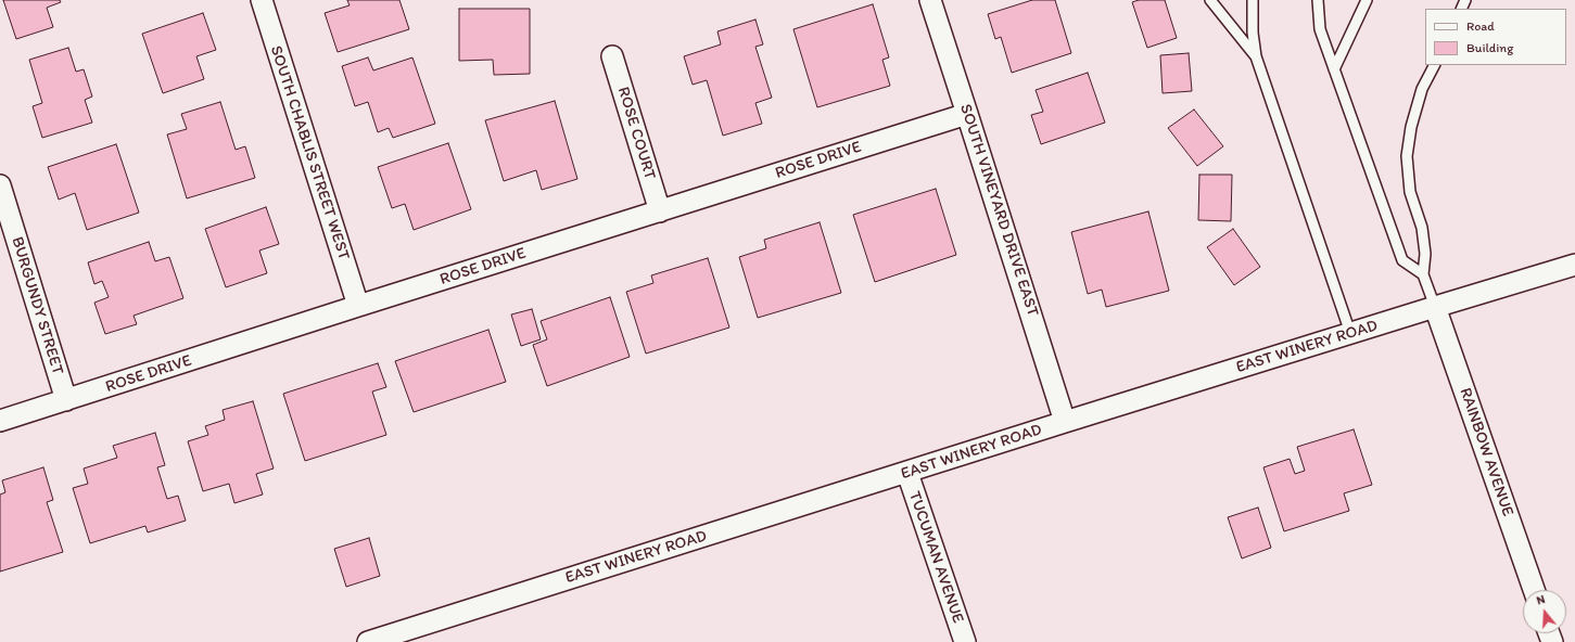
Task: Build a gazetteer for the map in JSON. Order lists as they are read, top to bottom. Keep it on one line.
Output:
{"streets":{"street":["ROSE COURT","SOUTH CHABLIS STREET WEST","ROSE DRIVE","SOUTH VINEYARD DRIVE EAST","BURGUNDY STREET","EAST WINERY ROAD","RAINBOW AVENUE","TUCUMAN AVENUE"]},"crossings":[["ROSE COURT","ROSE DRIVE"],["SOUTH CHABLIS STREET WEST","ROSE DRIVE"],["ROSE DRIVE","SOUTH VINEYARD DRIVE EAST"],["ROSE DRIVE","BURGUNDY STREET"],["SOUTH VINEYARD DRIVE EAST","EAST WINERY ROAD"],["EAST WINERY ROAD","RAINBOW AVENUE"],["EAST WINERY ROAD","TUCUMAN AVENUE"]],"legend":["Road","Building"],"north":"top"}
